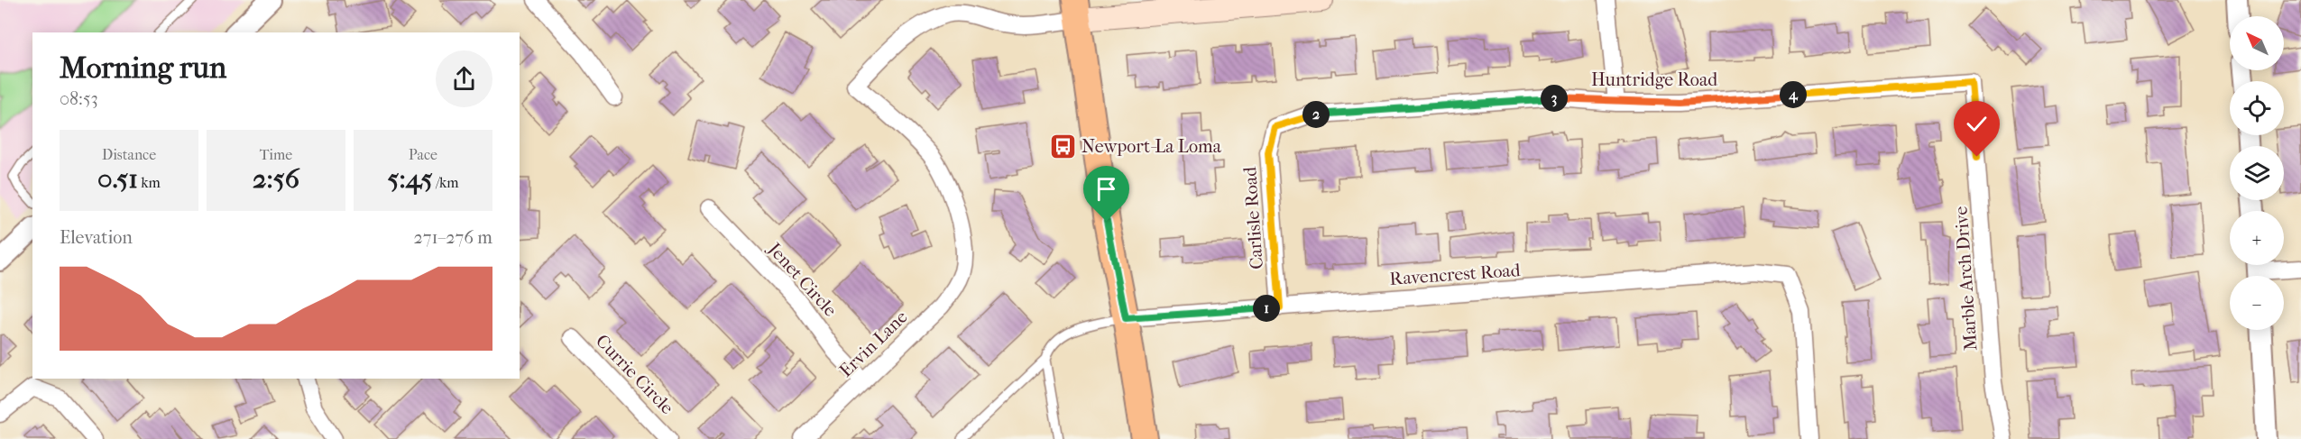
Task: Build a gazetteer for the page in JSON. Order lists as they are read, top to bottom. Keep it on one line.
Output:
{"streets":{"street":["Huntridge Road","Carlisle Road","Ravencrest Road","Marble Arch Drive","Jenet Circle","Ervin Lane","Currie Circle"]},"crossings":[["Huntridge Road","Carlisle Road"],["Huntridge Road","Marble Arch Drive"],["Carlisle Road","Ravencrest Road"],["Jenet Circle","Ervin Lane"]],"places":{"bus stop":["Newport-La Loma"]},"north":"top left","page":{"map_buttons":["+","−"],"heading":["Morning run","08:53"],"pins":["4","3","2","1"],"stats":[["Distance","0.51 km"],["Time","2:56"],["Pace","5:45 /km"]],"chart":["Elevation","271–276 m"]}}
